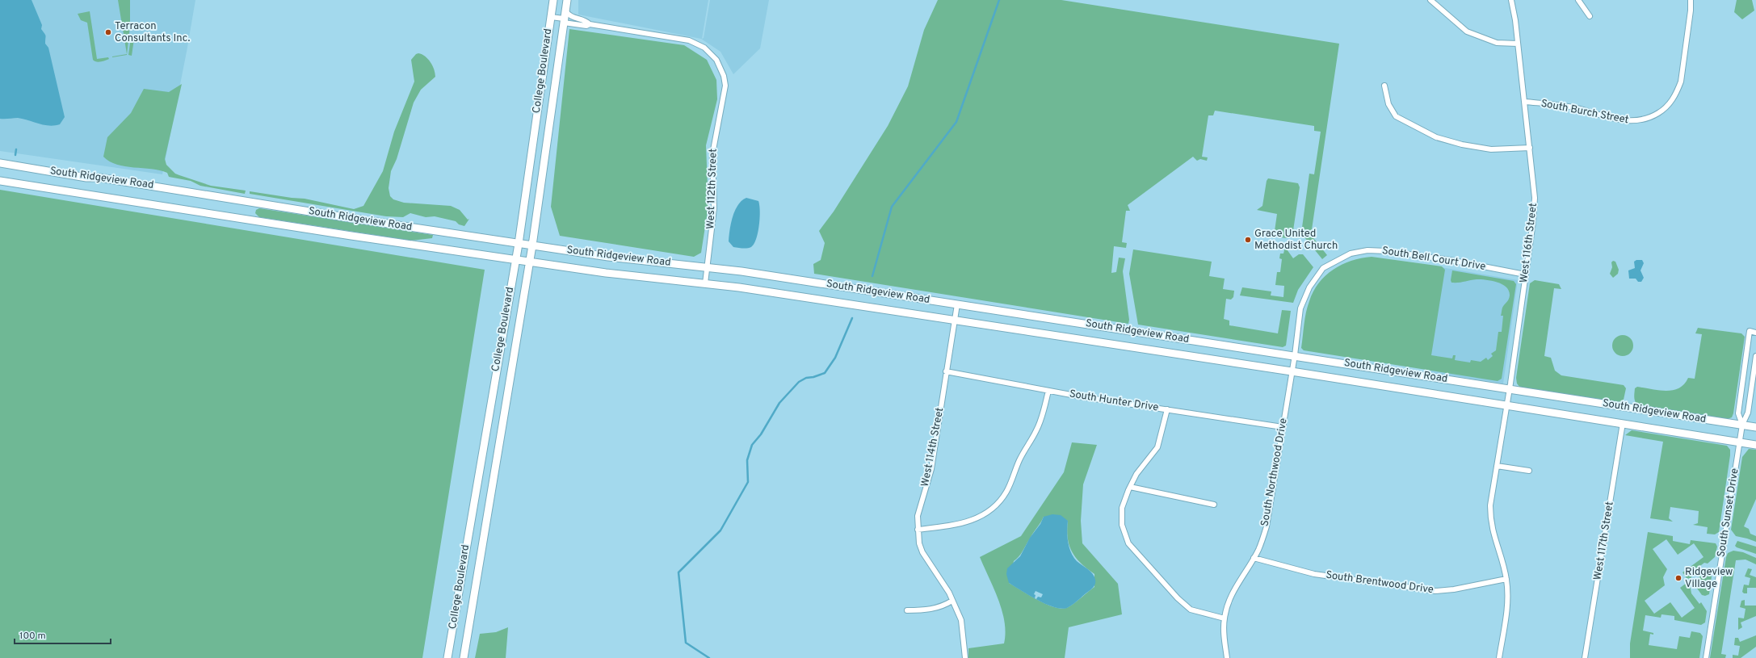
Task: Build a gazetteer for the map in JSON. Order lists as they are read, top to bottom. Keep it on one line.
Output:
{"streets":{"main road":["College Boulevard","South Ridgeview Road"],"street":["South Burch Street","West 112th Street","West 116th Street","South Bell Court Drive","South Hunter Drive","West 114th Street","South Northwood Drive","South Sunset Drive","West 117th Street","South Brentwood Drive"]},"crossings":[["College Boulevard","South Ridgeview Road"],["South Burch Street","West 116th Street"],["South Ridgeview Road","West 112th Street"],["South Ridgeview Road","West 116th Street"],["South Ridgeview Road","South Bell Court Drive"],["South Ridgeview Road","West 114th Street"],["South Ridgeview Road","South Northwood Drive"],["South Ridgeview Road","South Sunset Drive"],["South Ridgeview Road","West 117th Street"],["West 116th Street","South Bell Court Drive"],["West 116th Street","South Brentwood Drive"],["South Bell Court Drive","South Northwood Drive"],["South Hunter Drive","West 114th Street"],["South Hunter Drive","South Northwood Drive"],["South Northwood Drive","South Brentwood Drive"]],"places":["Terracon Consultants Inc.","Grace United Methodist Church","Ridgeview Village"],"scale_bar":"100 m"}
